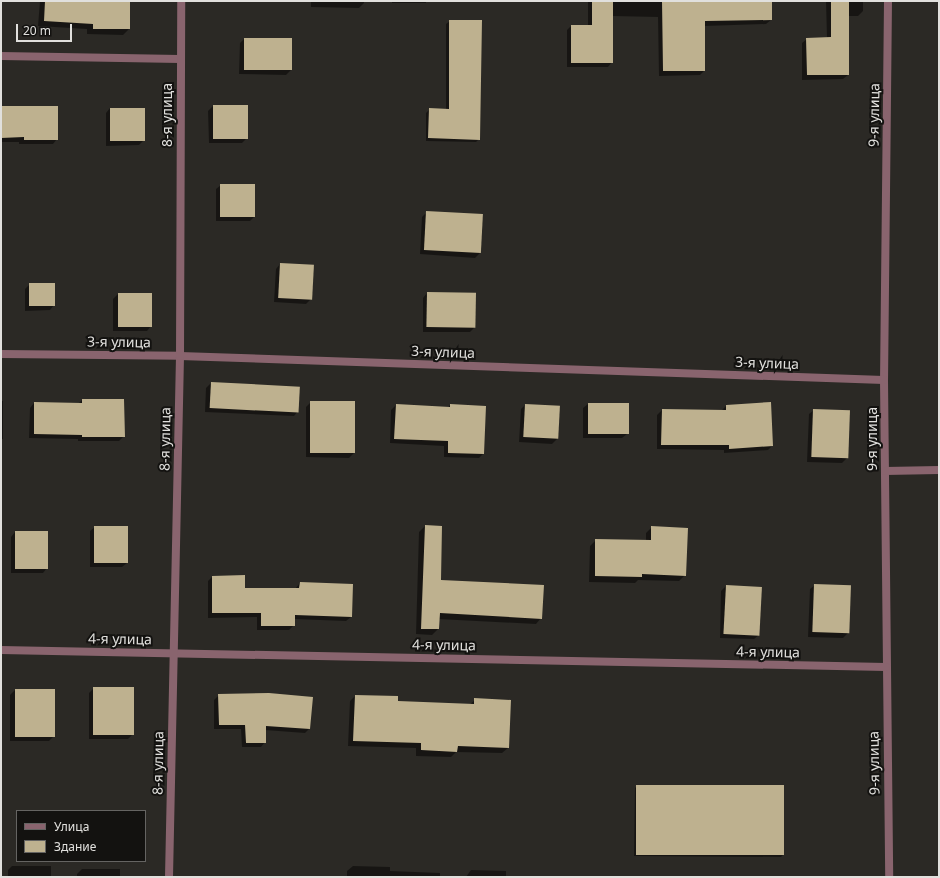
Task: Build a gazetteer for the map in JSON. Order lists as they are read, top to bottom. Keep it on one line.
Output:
{"streets":{"street":["8-я улица","9-я улица","3-я улица","4-я улица"]},"crossings":[["8-я улица","3-я улица"],["8-я улица","4-я улица"],["9-я улица","3-я улица"],["9-я улица","4-я улица"]],"legend":["Улица","Здание"],"scale_bar":"20 m"}
